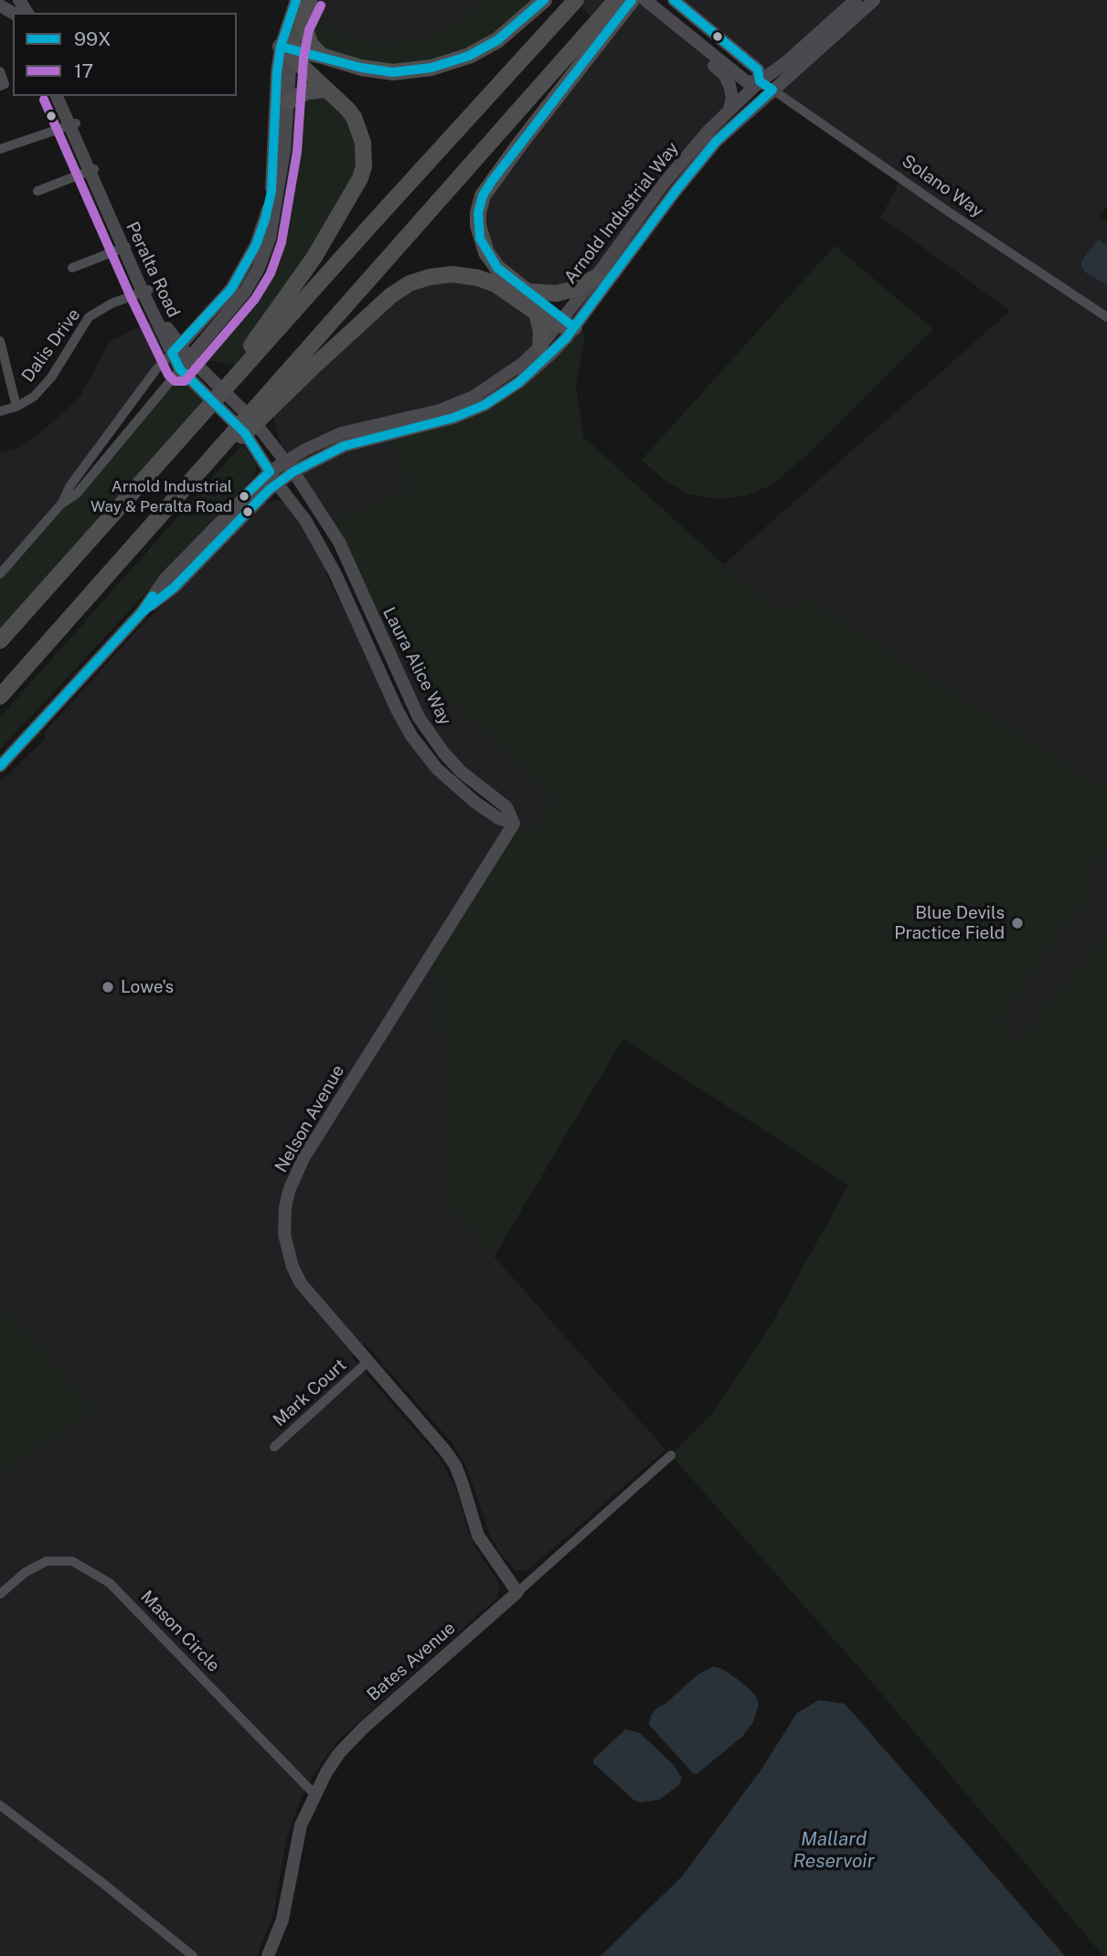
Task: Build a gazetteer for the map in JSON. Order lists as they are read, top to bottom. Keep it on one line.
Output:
{"streets":{"street":["Solano Way","Arnold Industrial Way","Peralta Road","Dalis Drive","Laura Alice Way","Nelson Avenue","Mark Court","Mason Circle","Bates Avenue"]},"crossings":[["Solano Way","Arnold Industrial Way"],["Arnold Industrial Way","Peralta Road"],["Arnold Industrial Way","Laura Alice Way"],["Peralta Road","Dalis Drive"],["Peralta Road","Laura Alice Way"],["Laura Alice Way","Nelson Avenue"],["Nelson Avenue","Mark Court"],["Nelson Avenue","Bates Avenue"],["Mason Circle","Bates Avenue"]],"water":["Mallard Reservoir"],"places":["Arnold Industrial Way & Peralta Road","Blue Devils Practice Field","Lowe's"],"lines":["transit line 99X","transit line 17"],"legend":["99X","17"]}
